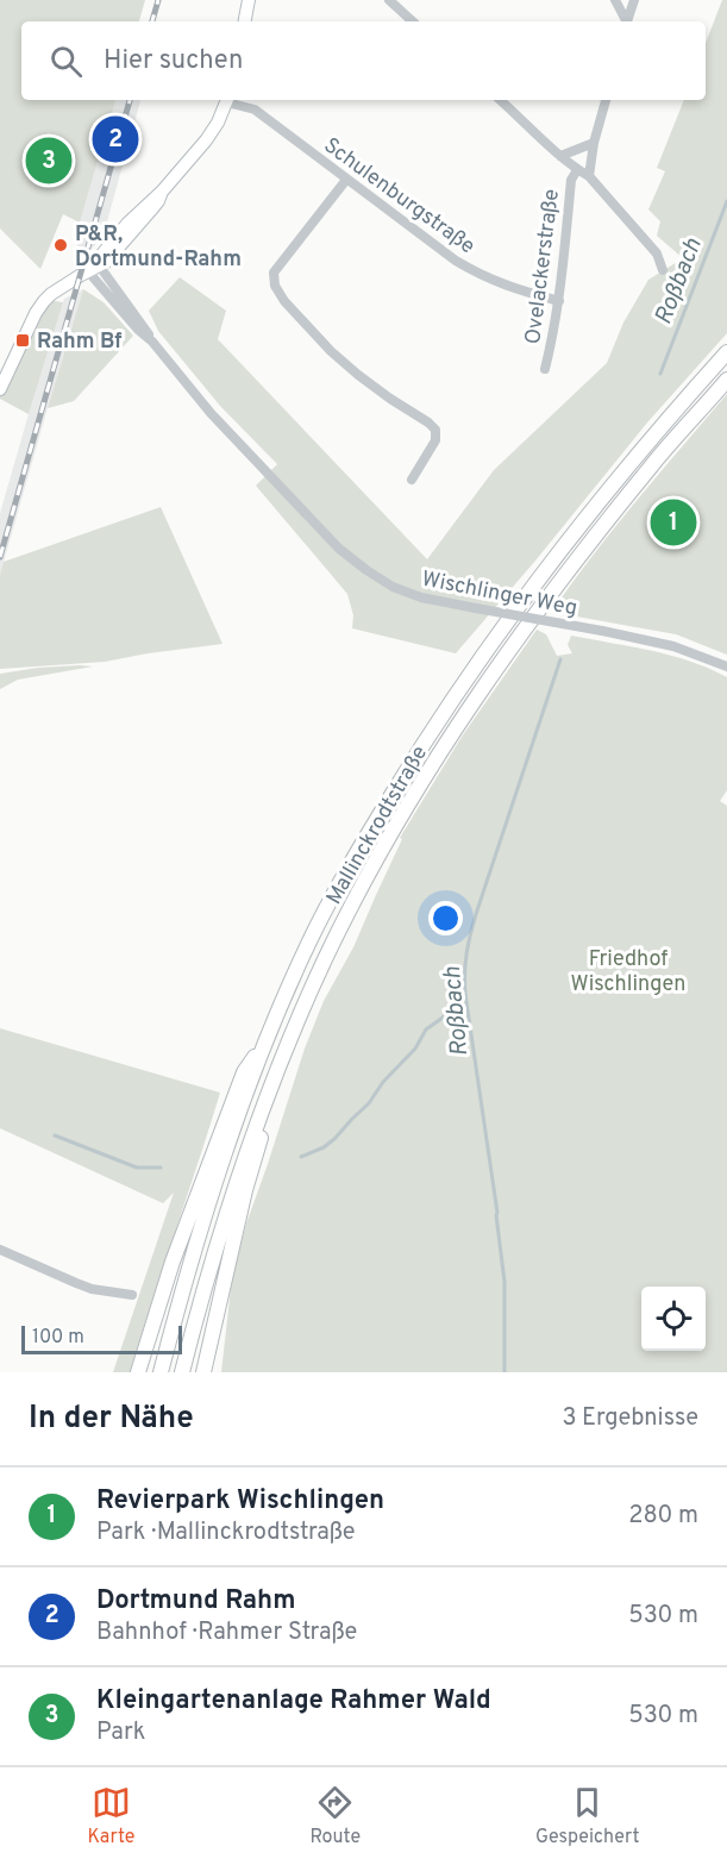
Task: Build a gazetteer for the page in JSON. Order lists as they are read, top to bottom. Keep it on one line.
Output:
{"streets":{"highway":["Mallinckrodtstraße"],"street":["Schulenburgstraße","Ovelackerstraße","Wischlinger Weg"]},"crossings":[["Schulenburgstraße","Ovelackerstraße"]],"water":["Roßbach"],"parks":["Friedhof Wischlingen"],"places":{"other":["P&R, Dortmund-Rahm"],"transit":["Rahm Bf"]},"scale_bar":"100 m","page":{"search":"Hier suchen","pins":["2","3","1"],"scale":"100 m","heading":["In der Nähe","3 Ergebnisse"],"list":[{"mark":"1","name":"Revierpark Wischlingen","note":"Park · Mallinckrodtstraße","value":"280 m"},{"mark":"2","name":"Dortmund Rahm","note":"Bahnhof · Rahmer Straße","value":"530 m"},{"mark":"3","name":"Kleingartenanlage Rahmer Wald","note":"Park","value":"530 m"}],"nav":["Karte","Route","Gespeichert"]}}
